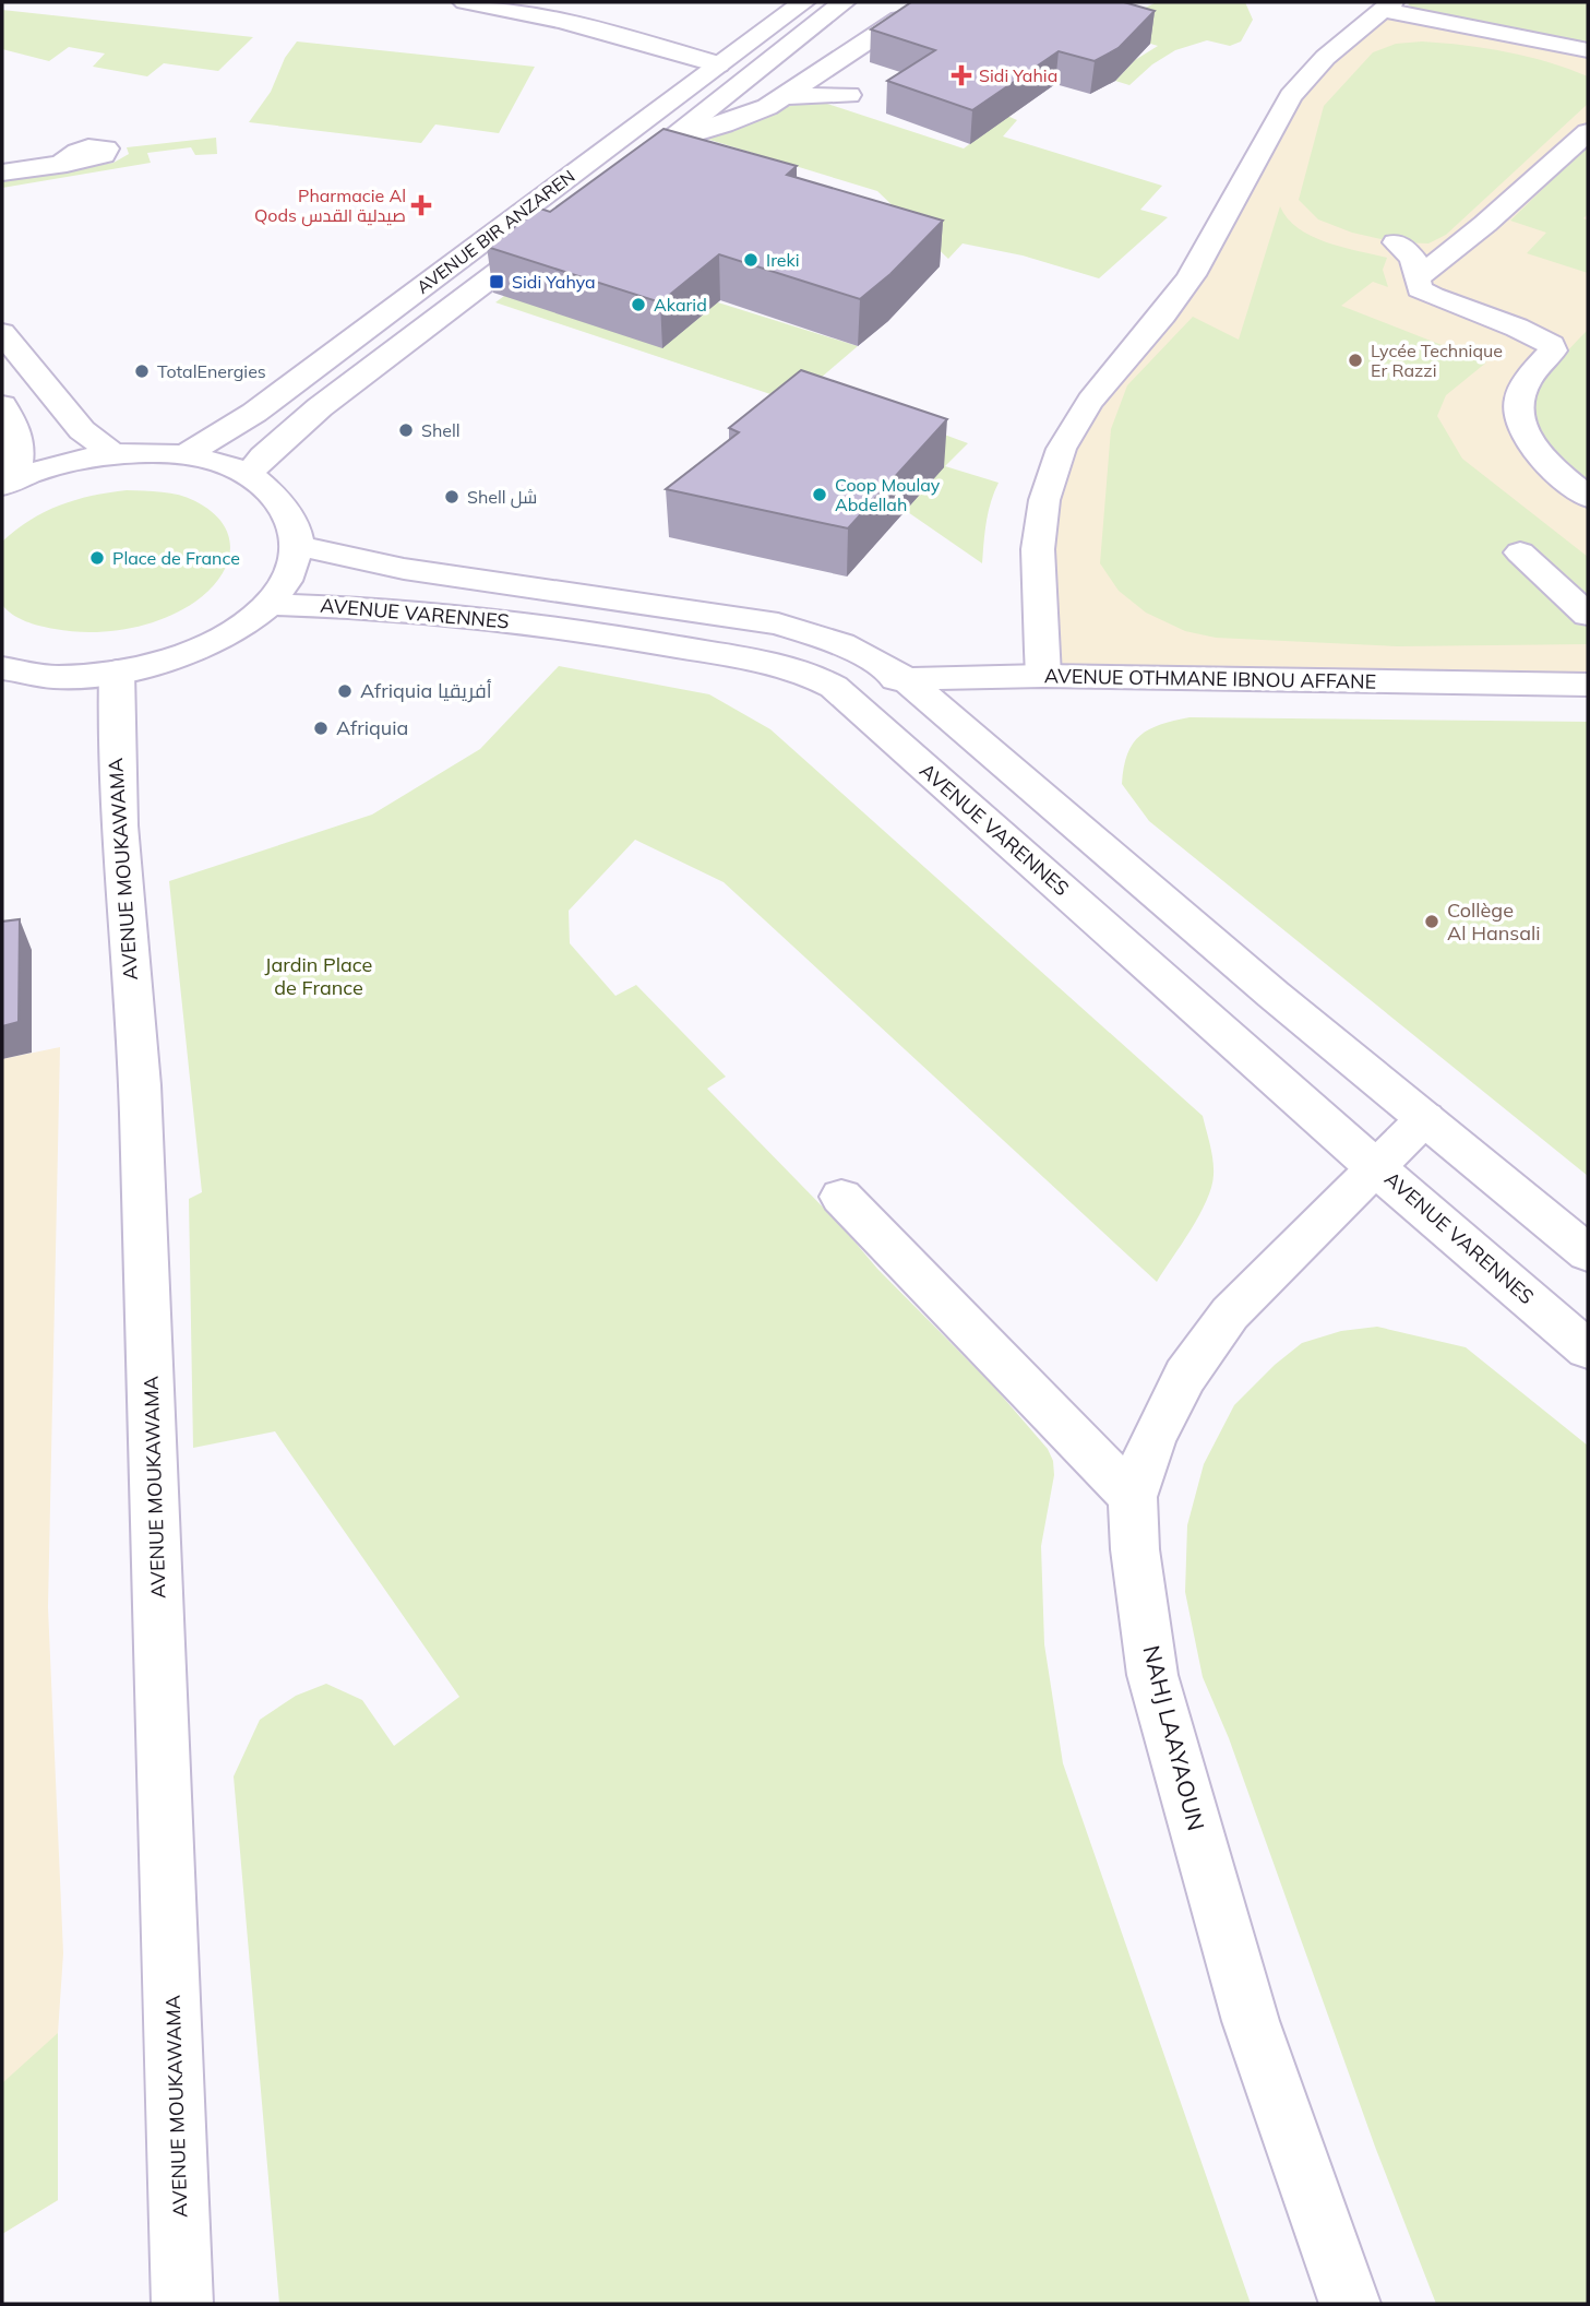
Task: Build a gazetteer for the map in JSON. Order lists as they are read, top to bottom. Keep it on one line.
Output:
{"streets":{"street":["AVENUE BIR ANZAREN","AVENUE VARENNES","AVENUE OTHMANE IBNOU AFFANE","AVENUE MOUKAWAMA","NAHJ LAAYAOUN"]},"crossings":[["AVENUE VARENNES","AVENUE OTHMANE IBNOU AFFANE"],["AVENUE VARENNES","NAHJ LAAYAOUN"]],"parks":["Jardin Place de France"],"places":{"health":["Sidi Yahia","Pharmacie Al Qods صيدلية القدس"],"other":["Ireki","Akarid","Lycée Technique Er Razzi","TotalEnergies","Shell","Coop Moulay Abdellah","Shell شل","Place de France","Afriquia أفريقيا","Afriquia","Collège Al Hansali"],"transit":["Sidi Yahya"]}}
